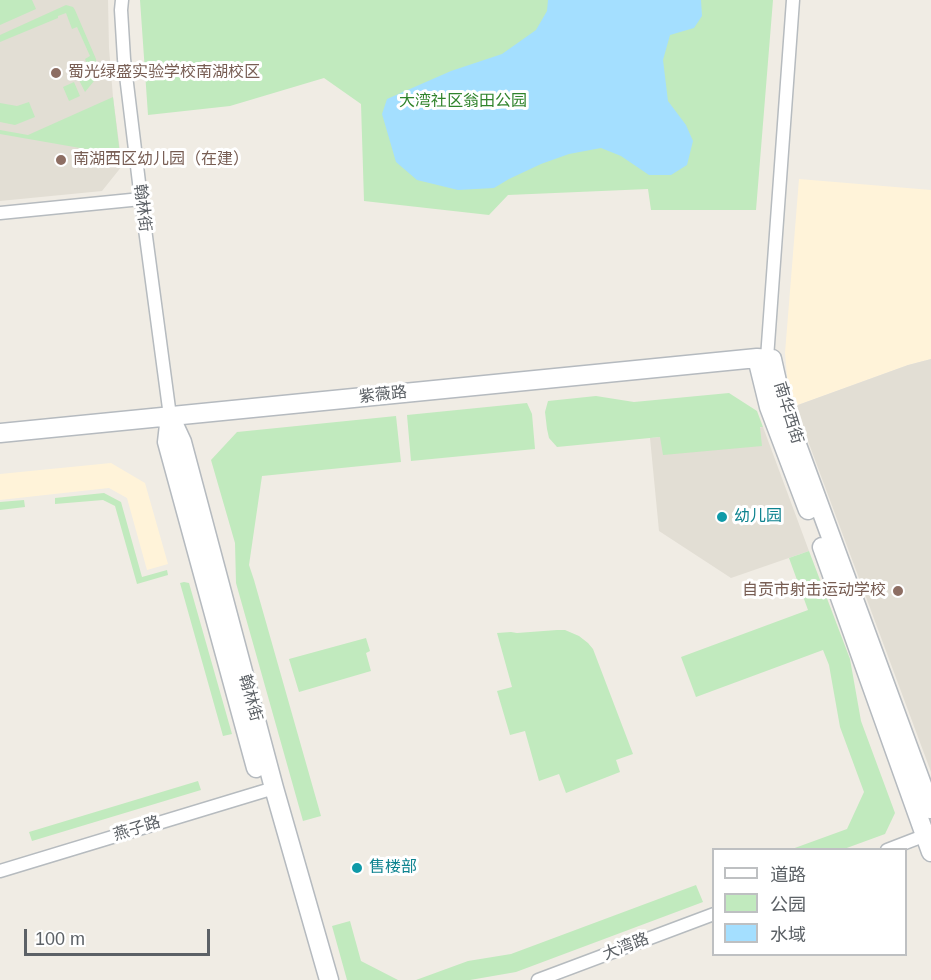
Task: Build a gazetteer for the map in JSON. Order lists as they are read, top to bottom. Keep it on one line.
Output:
{"streets":{"main road":["翰林街","紫薇路","南华西街"],"street":["燕子路","大湾路"]},"crossings":[["翰林街","紫薇路"],["翰林街","燕子路"],["紫薇路","南华西街"]],"parks":["大湾社区翁田公园"],"places":["蜀光绿盛实验学校南湖校区","南湖西区幼儿园（在建）","幼儿园","自贡市射击运动学校","售楼部"],"legend":["道路","公园","水域"],"scale_bar":"100 m"}
